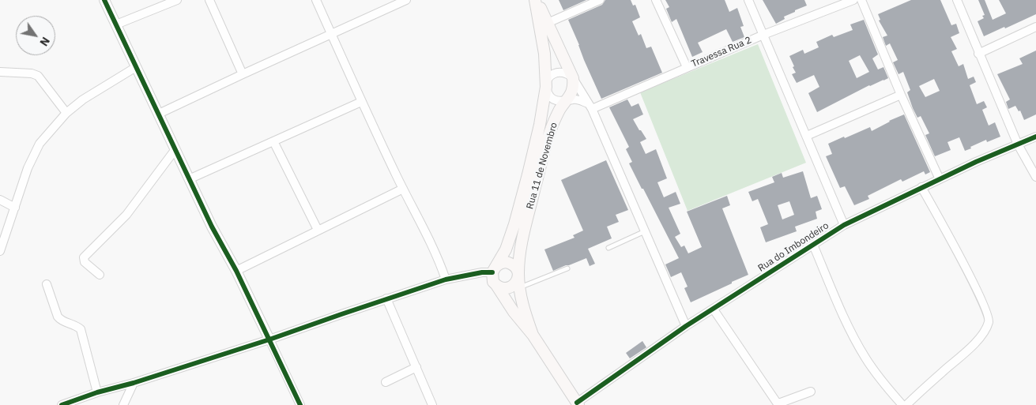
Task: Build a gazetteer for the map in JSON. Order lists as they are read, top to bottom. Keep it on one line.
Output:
{"streets":{"main road":["Rua 11 de Novembro"],"street":["Travessa Rua 2","Rua do Imbondeiro"]},"crossings":[["Rua 11 de Novembro","Rua do Imbondeiro"]],"north":"bottom right"}
